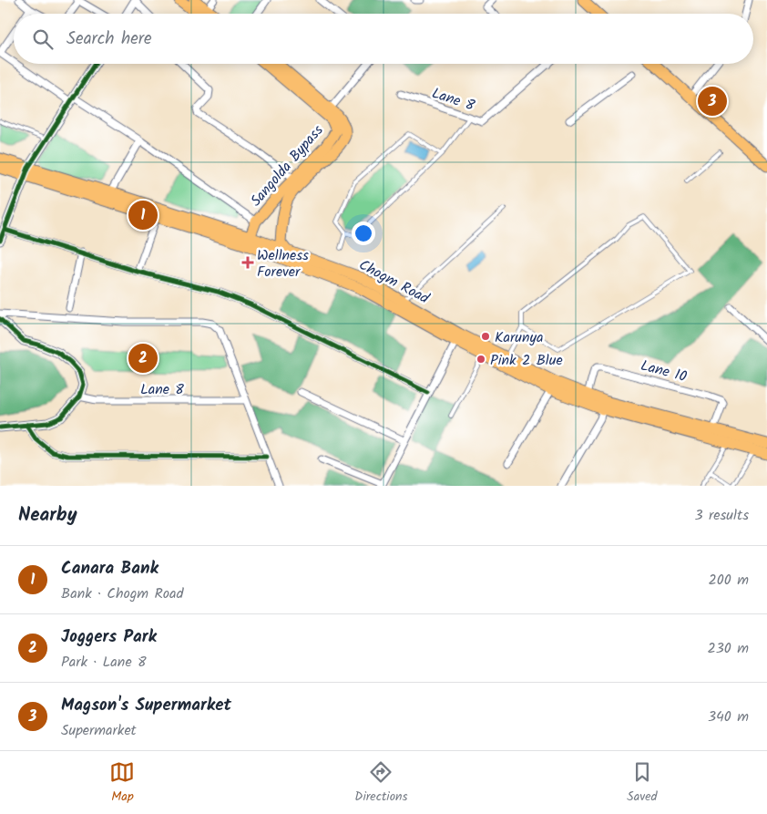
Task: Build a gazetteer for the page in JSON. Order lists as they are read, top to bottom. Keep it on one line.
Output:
{"streets":{"main road":["Sangolda Bypass","Chogm Road"],"street":["Lane 8","Lane 10"]},"crossings":[["Sangolda Bypass","Chogm Road"],["Chogm Road","Lane 10"]],"places":{"health":["Wellness Forever"],"other":["Karunya","Pink 2 Blue"]},"page":{"search":"Search here","pins":["3","1","2"],"heading":["Nearby","3 results"],"list":[{"mark":"1","name":"Canara Bank","note":"Bank · Chogm Road","value":"200 m"},{"mark":"2","name":"Joggers Park","note":"Park · Lane 8","value":"230 m"},{"mark":"3","name":"Magson's Supermarket","note":"Supermarket","value":"340 m"}],"nav":["Map","Directions","Saved"]}}
